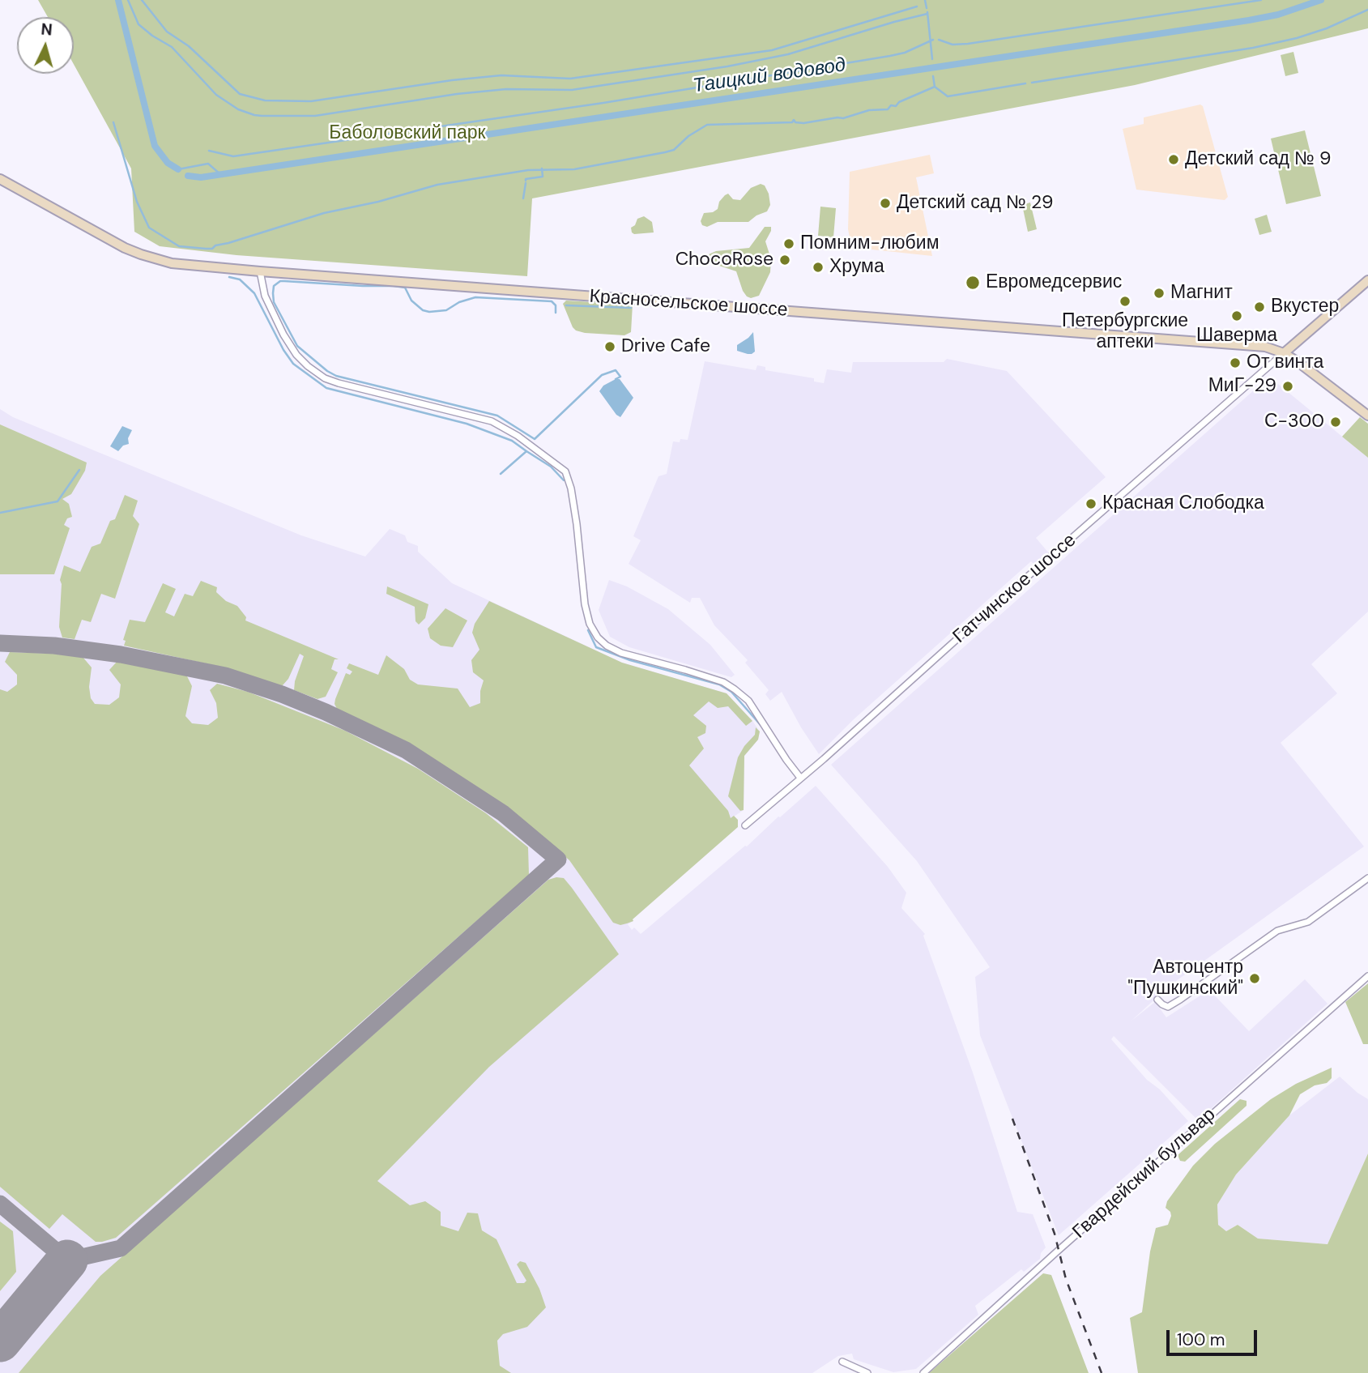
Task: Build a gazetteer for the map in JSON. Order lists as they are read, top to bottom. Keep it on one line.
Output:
{"streets":{"main road":["Красносельское шоссе"],"street":["Гатчинское шоссе","Гвардейский бульвар"]},"crossings":[["Красносельское шоссе","Гатчинское шоссе"]],"water":["Таицкий водовод"],"parks":["Баболовский парк"],"places":["Детский сад № 9","Детский сад № 29","Помним-любим","ChocoRose","Хрума","Евромедсервис","Магнит","Петербургские аптеки","Вкустер","Шаверма","Drive Cafe","От винта","МиГ-29","С-300","Красная Слободка","Автоцентр \"Пушкинский\""],"scale_bar":"100 m","north":"top"}
